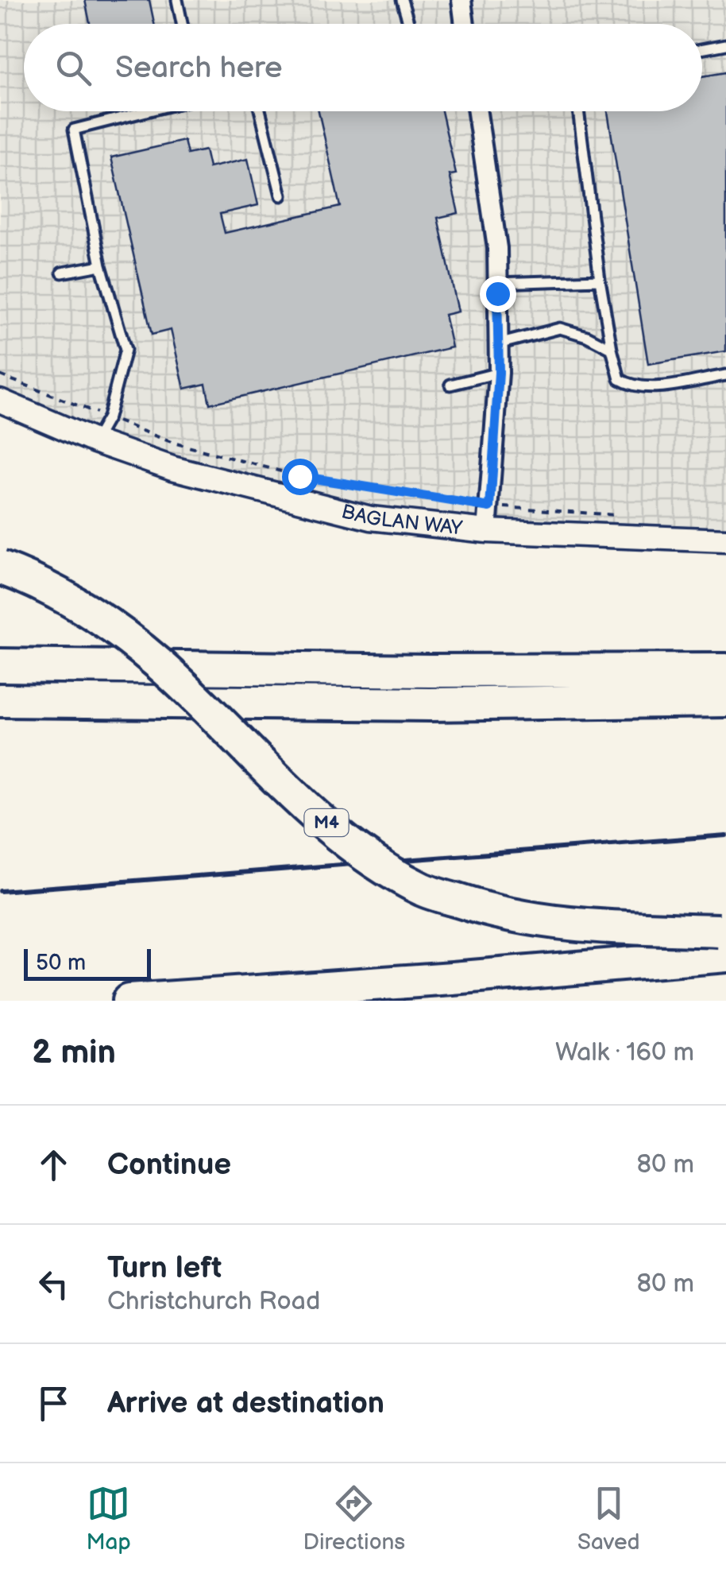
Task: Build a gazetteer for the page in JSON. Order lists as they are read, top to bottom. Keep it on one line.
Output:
{"streets":{"highway":["M4"],"street":["BAGLAN WAY"]},"scale_bar":"50 m","page":{"search":"Search here","scale":"50 m","heading":["2 min","Walk · 160 m"],"list":[["Continue","80 m"],["Turn left","Christchurch Road","80 m"],"Arrive at destination"],"nav":["Map","Directions","Saved"]}}
